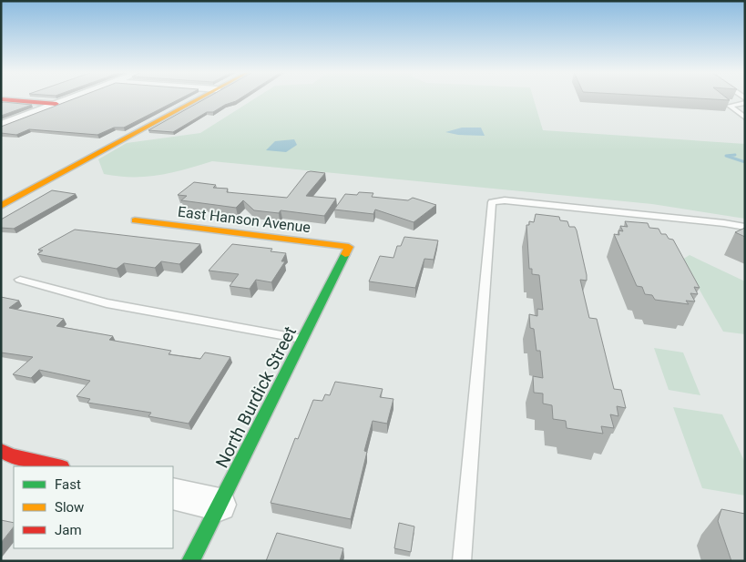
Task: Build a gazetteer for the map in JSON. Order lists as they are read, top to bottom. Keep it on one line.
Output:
{"streets":{"street":["East Hanson Avenue","North Burdick Street"]},"crossings":[["East Hanson Avenue","North Burdick Street"]],"legend":["Fast","Slow","Jam"]}
